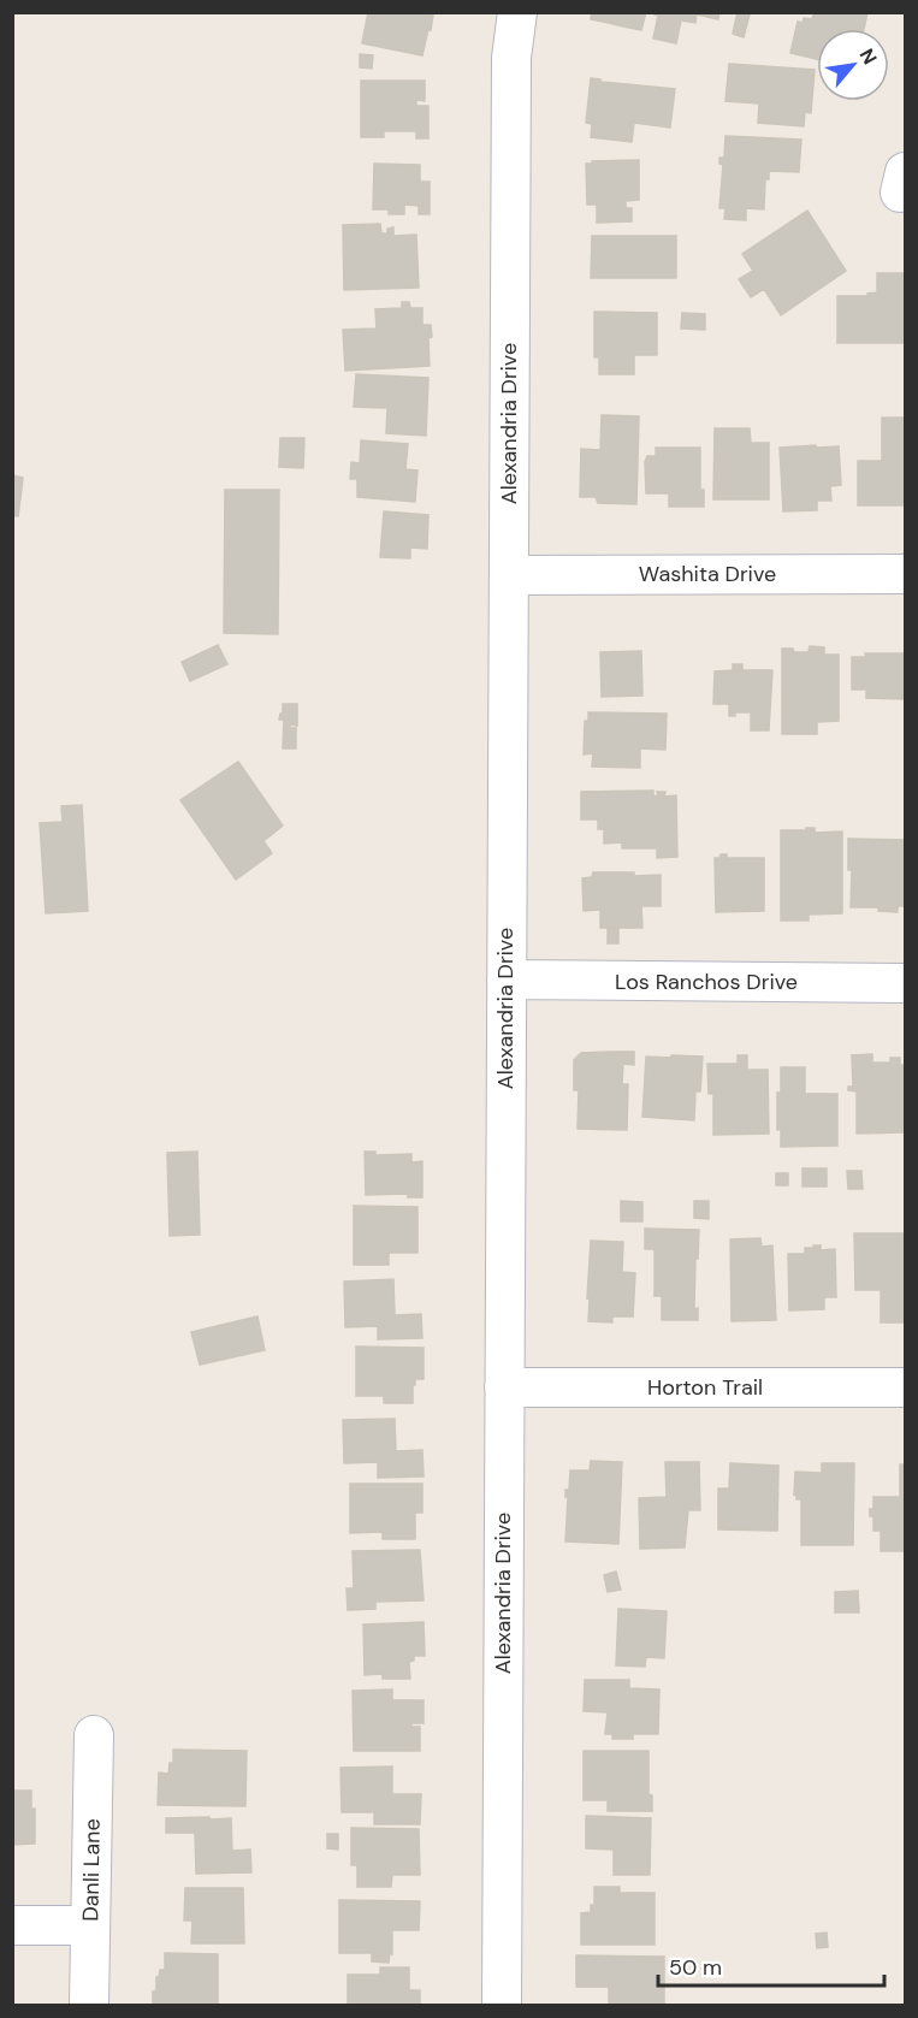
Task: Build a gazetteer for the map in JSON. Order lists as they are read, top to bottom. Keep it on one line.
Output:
{"streets":{"street":["Alexandria Drive","Washita Drive","Los Ranchos Drive","Horton Trail","Danli Lane"]},"crossings":[["Alexandria Drive","Washita Drive"],["Alexandria Drive","Los Ranchos Drive"],["Alexandria Drive","Horton Trail"]],"scale_bar":"50 m","north":"top right"}
